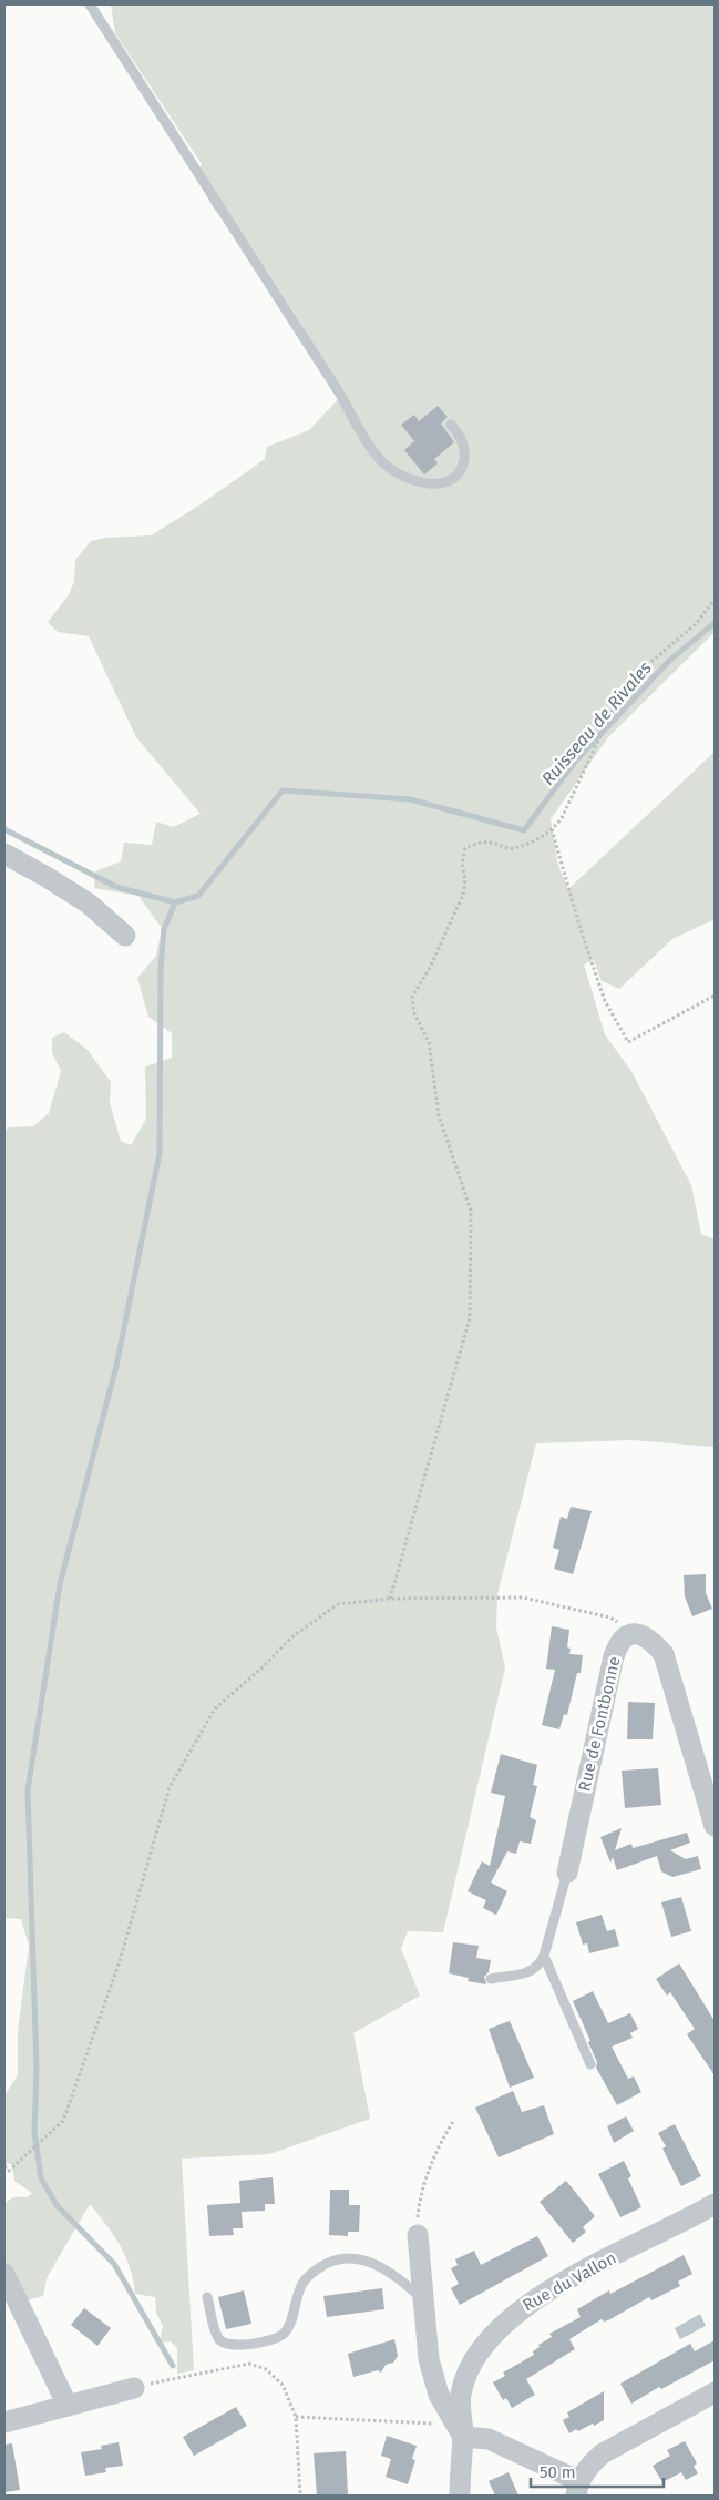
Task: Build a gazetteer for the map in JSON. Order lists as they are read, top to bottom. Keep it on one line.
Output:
{"streets":{"street":["Rue de Fontbonne","Rue du Vallon"]},"water":["Ruisseau de Rivales"],"scale_bar":"50 m"}
